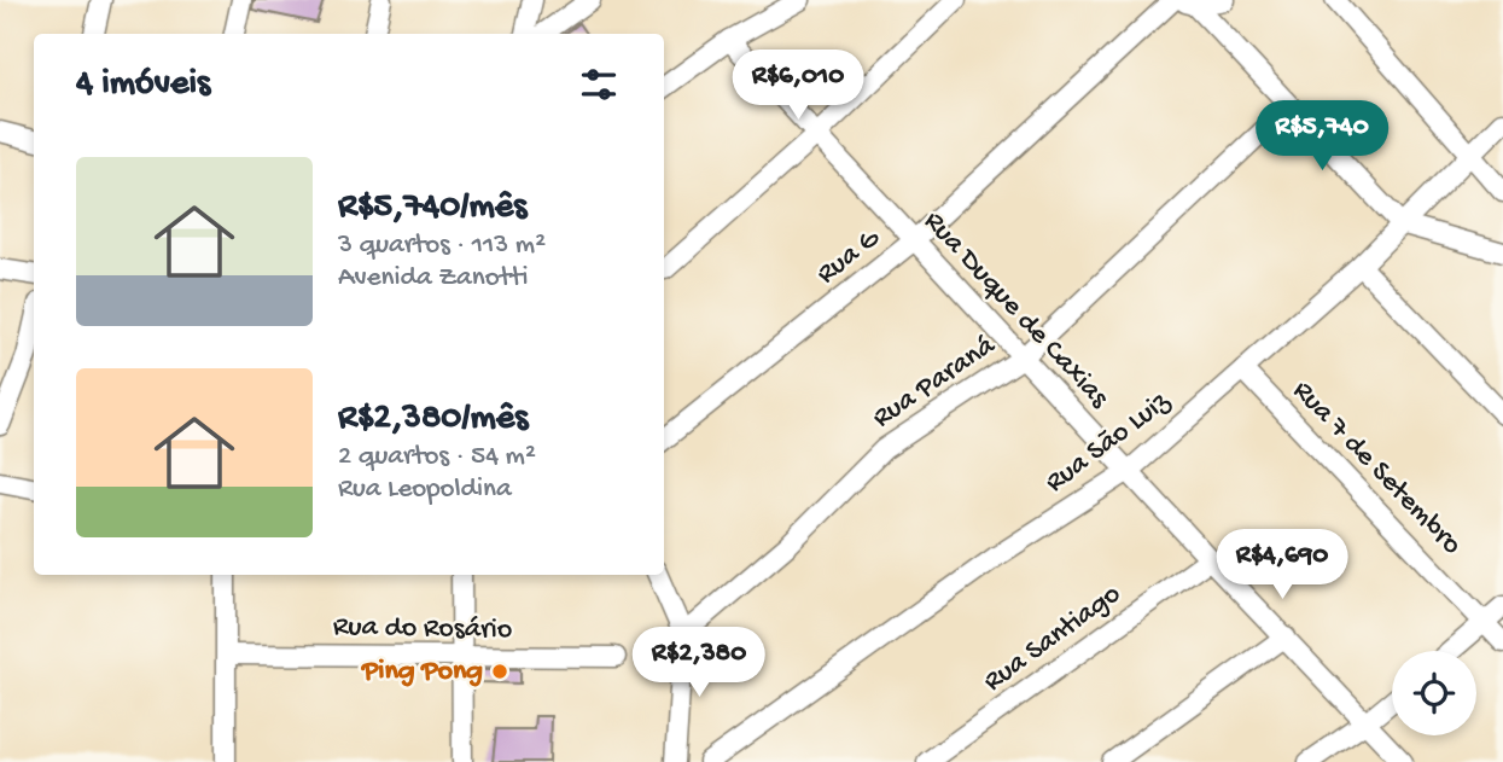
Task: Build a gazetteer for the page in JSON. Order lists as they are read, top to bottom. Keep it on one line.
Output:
{"streets":{"street":["Rua G","Rua Duque de Caxias","Rua Paraná","Rua São Luiz","Rua 7 de Setembro","Rua do Rosário","Rua Santiago"]},"crossings":[["Rua G","Rua Duque de Caxias"],["Rua Duque de Caxias","Rua Paraná"],["Rua Duque de Caxias","Rua São Luiz"],["Rua Duque de Caxias","Rua Santiago"],["Rua São Luiz","Rua 7 de Setembro"]],"places":["Ping Pong"],"page":{"heading":"4 imóveis","price":["R$6,010","R$5,740","R$4,690","R$2,380"],"list":[{"name":"R$5,740/mês","note":"3 quartos · 113 m² · Avenida Zanotti"},{"name":"R$2,380/mês","note":"2 quartos · 54 m² · Rua Leopoldina"}]}}
